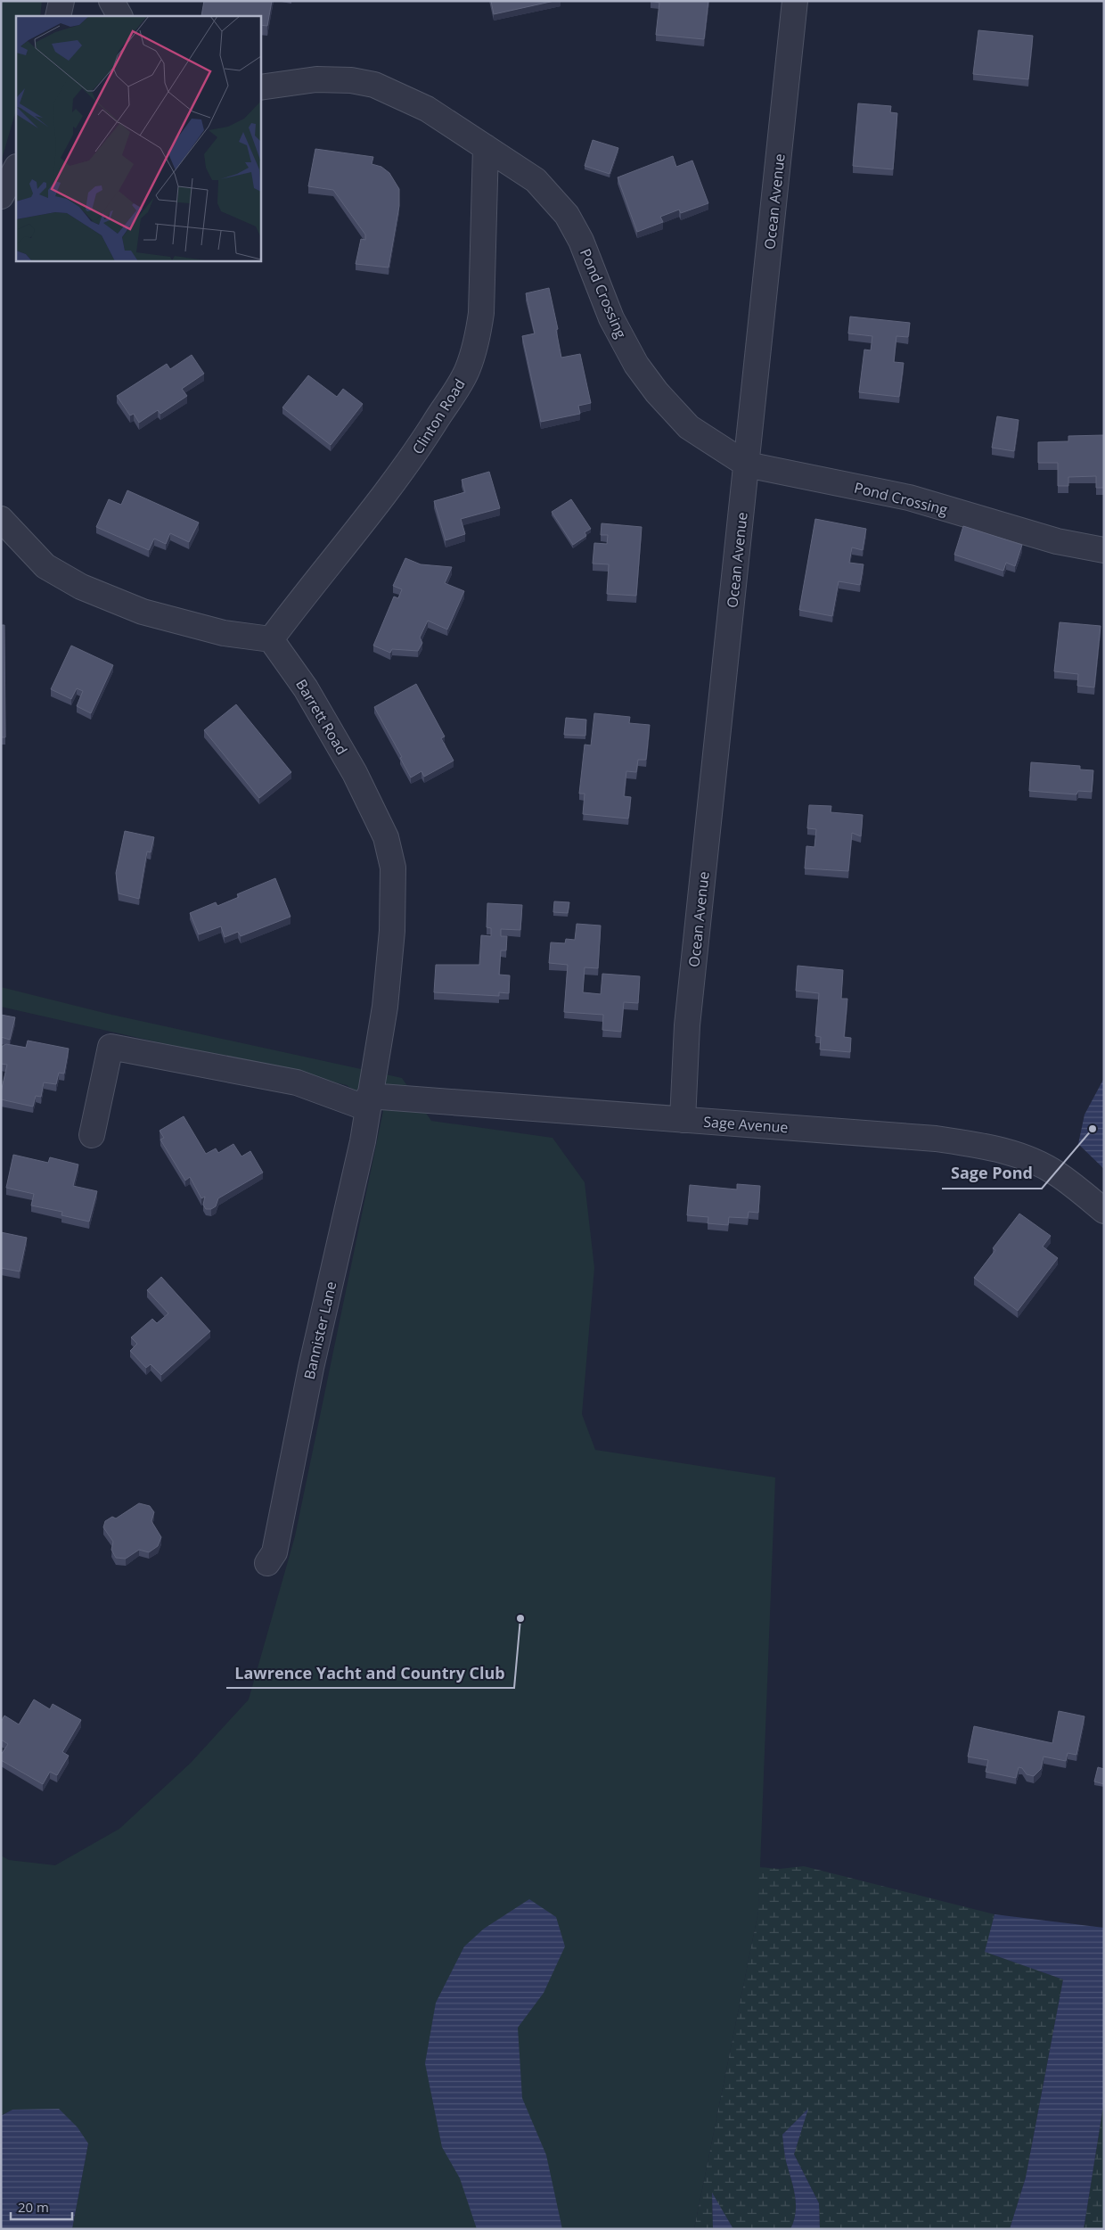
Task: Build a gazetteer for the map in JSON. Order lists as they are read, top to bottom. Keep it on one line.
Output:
{"streets":{"street":["Ocean Avenue","Pond Crossing","Clinton Road","Barrett Road","Sage Avenue","Bannister Lane"]},"crossings":[["Ocean Avenue","Pond Crossing"],["Ocean Avenue","Sage Avenue"],["Pond Crossing","Clinton Road"],["Clinton Road","Barrett Road"],["Barrett Road","Sage Avenue"],["Barrett Road","Bannister Lane"],["Sage Avenue","Bannister Lane"]],"places":["Sage Pond","Lawrence Yacht and Country Club"],"scale_bar":"20 m"}
